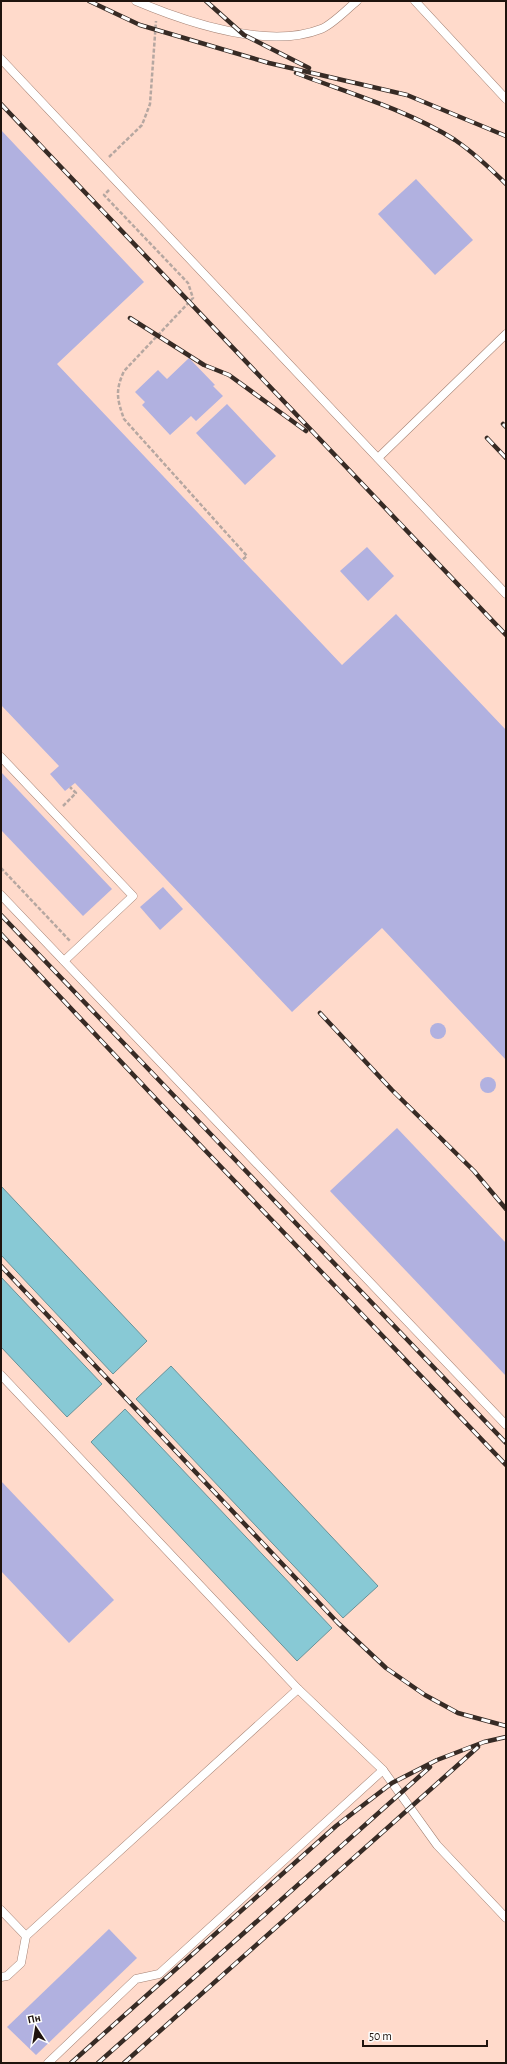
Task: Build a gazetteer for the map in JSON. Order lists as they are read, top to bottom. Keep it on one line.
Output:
{"scale_bar":"50 m","north":"top"}
